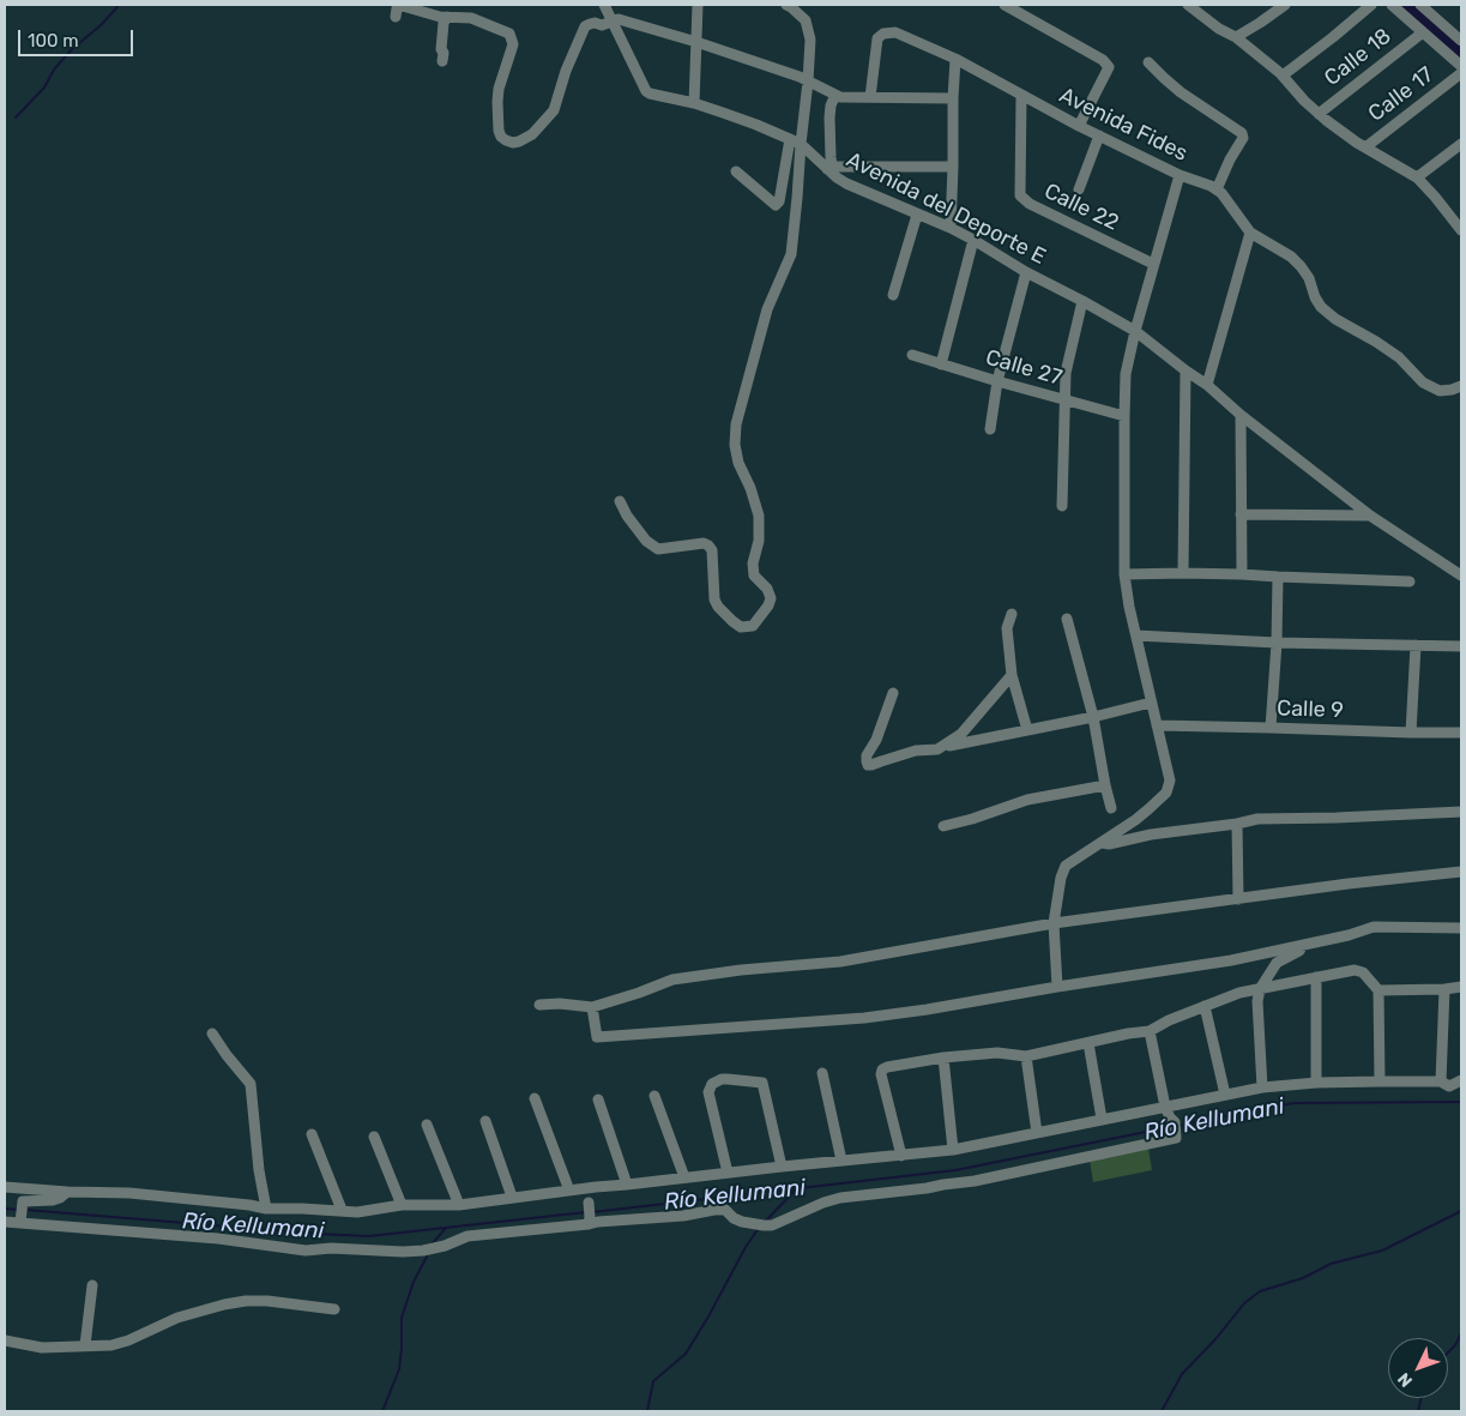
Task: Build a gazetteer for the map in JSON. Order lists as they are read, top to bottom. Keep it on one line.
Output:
{"streets":{"street":["Calle 18","Calle 17","Avenida Fides","Calle 22","Avenida del Deporte E","Calle 27","Calle 9"]},"crossings":[["Avenida Fides","Calle 22"]],"water":["Río Kellumani"],"scale_bar":"100 m","north":"bottom left"}
